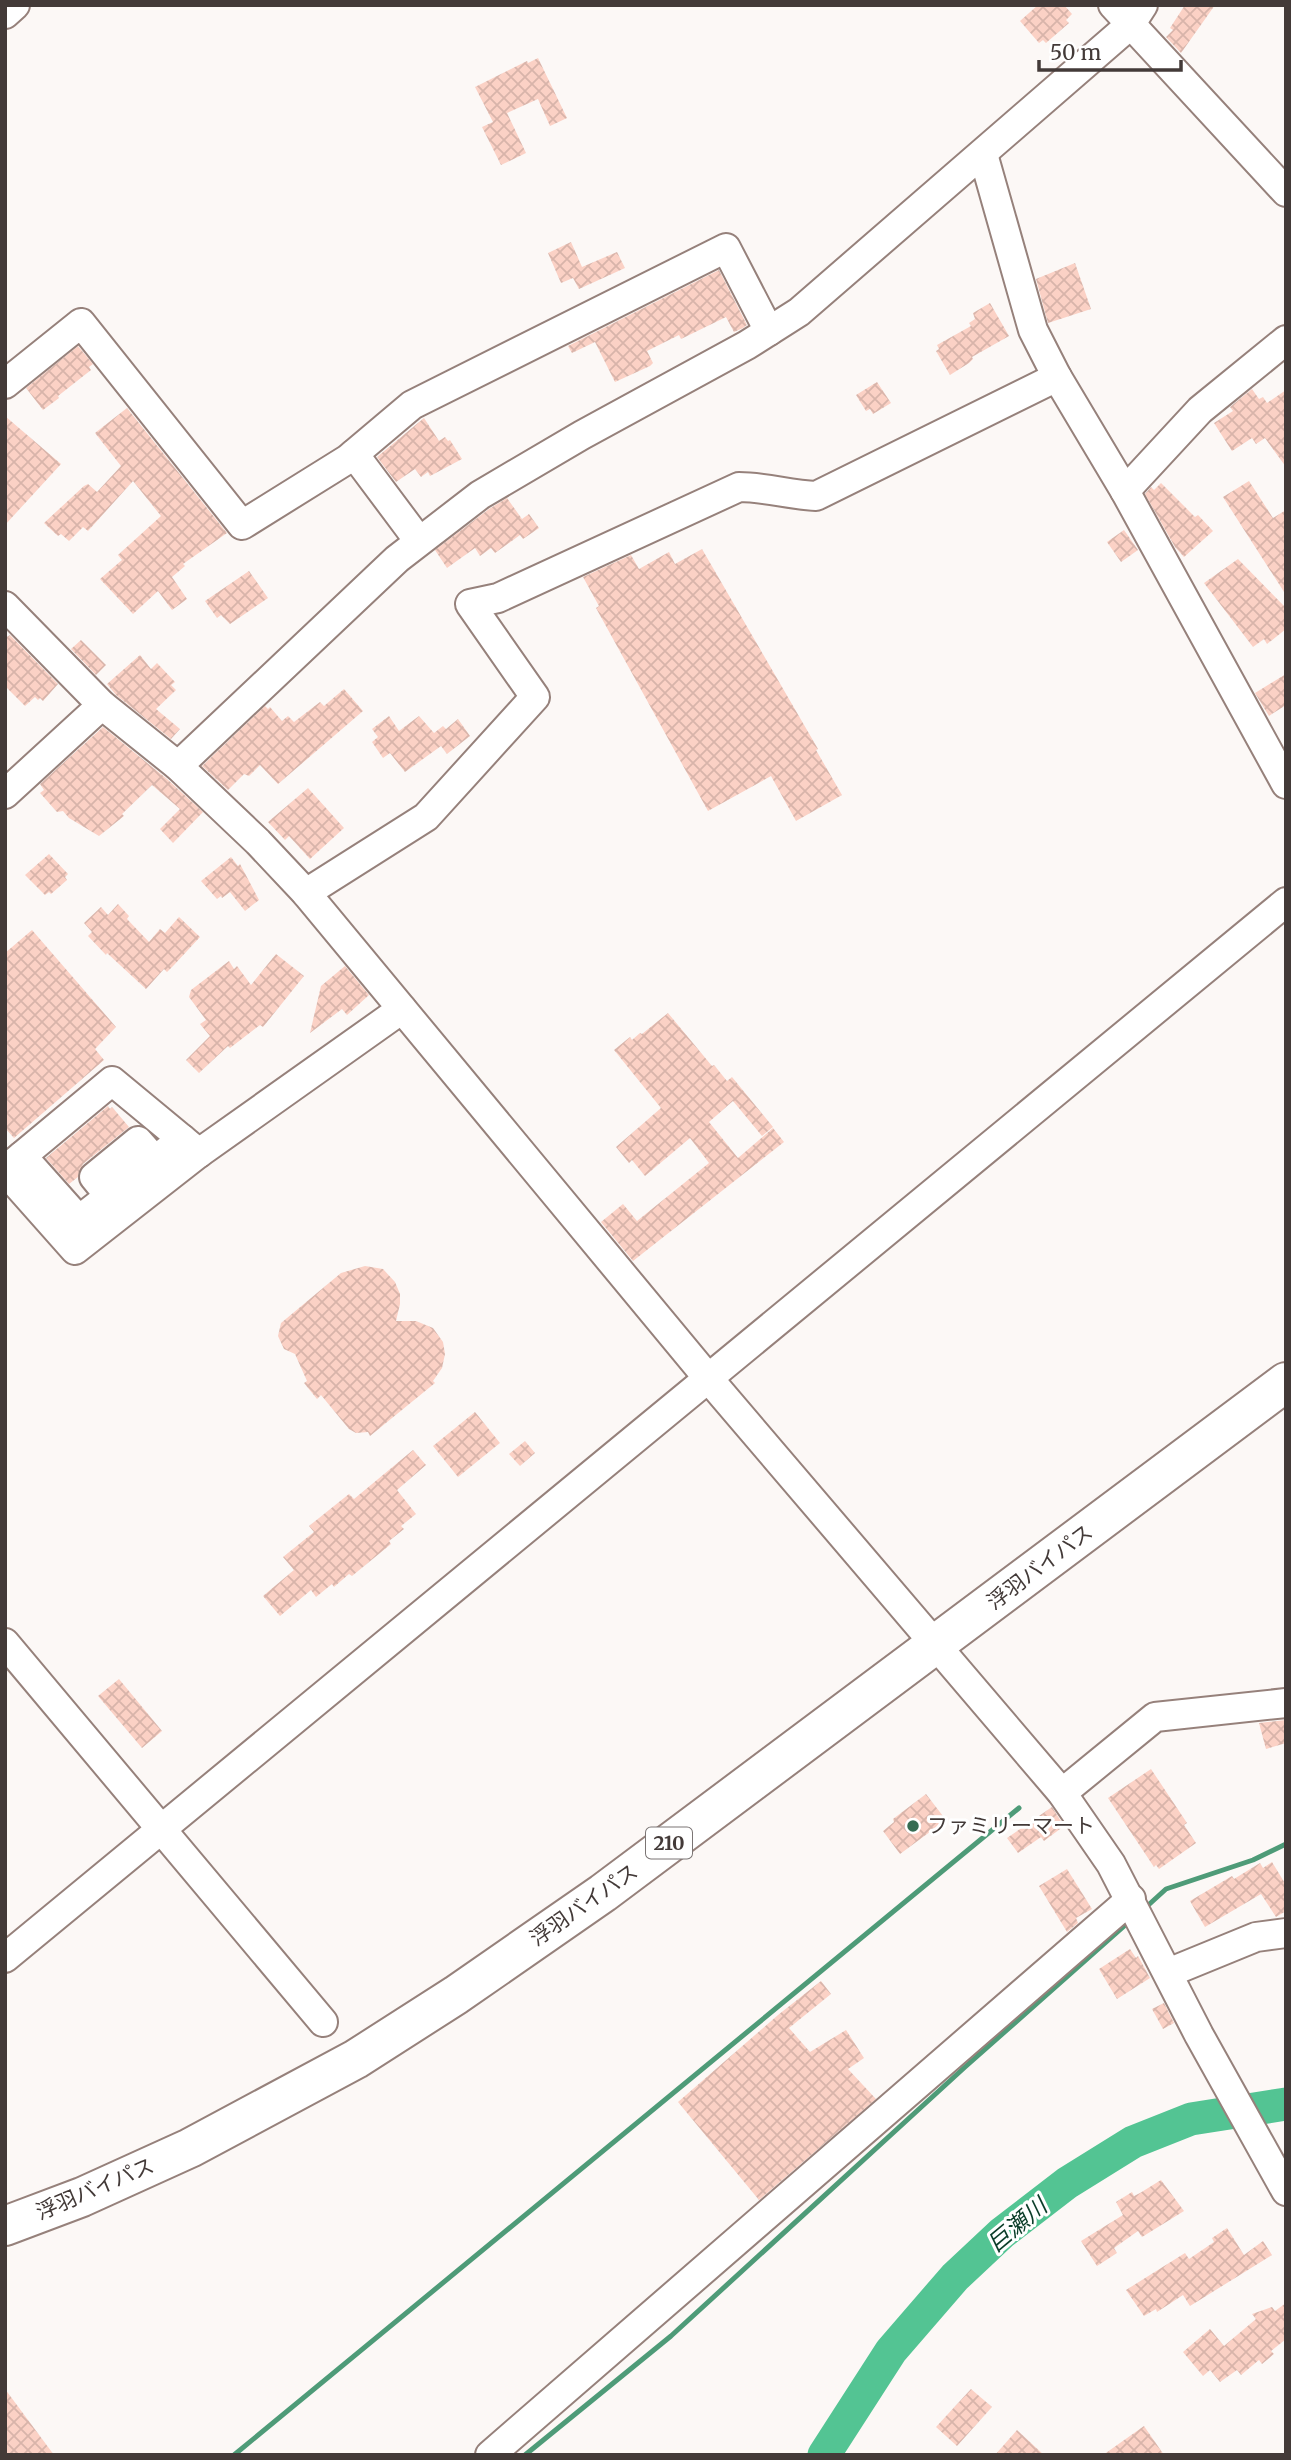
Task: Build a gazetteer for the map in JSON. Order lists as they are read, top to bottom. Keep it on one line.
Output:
{"streets":{"highway":["浮羽バイパス","210"]},"water":["巨瀬川"],"places":["ファミリーマート"],"scale_bar":"50 m"}
